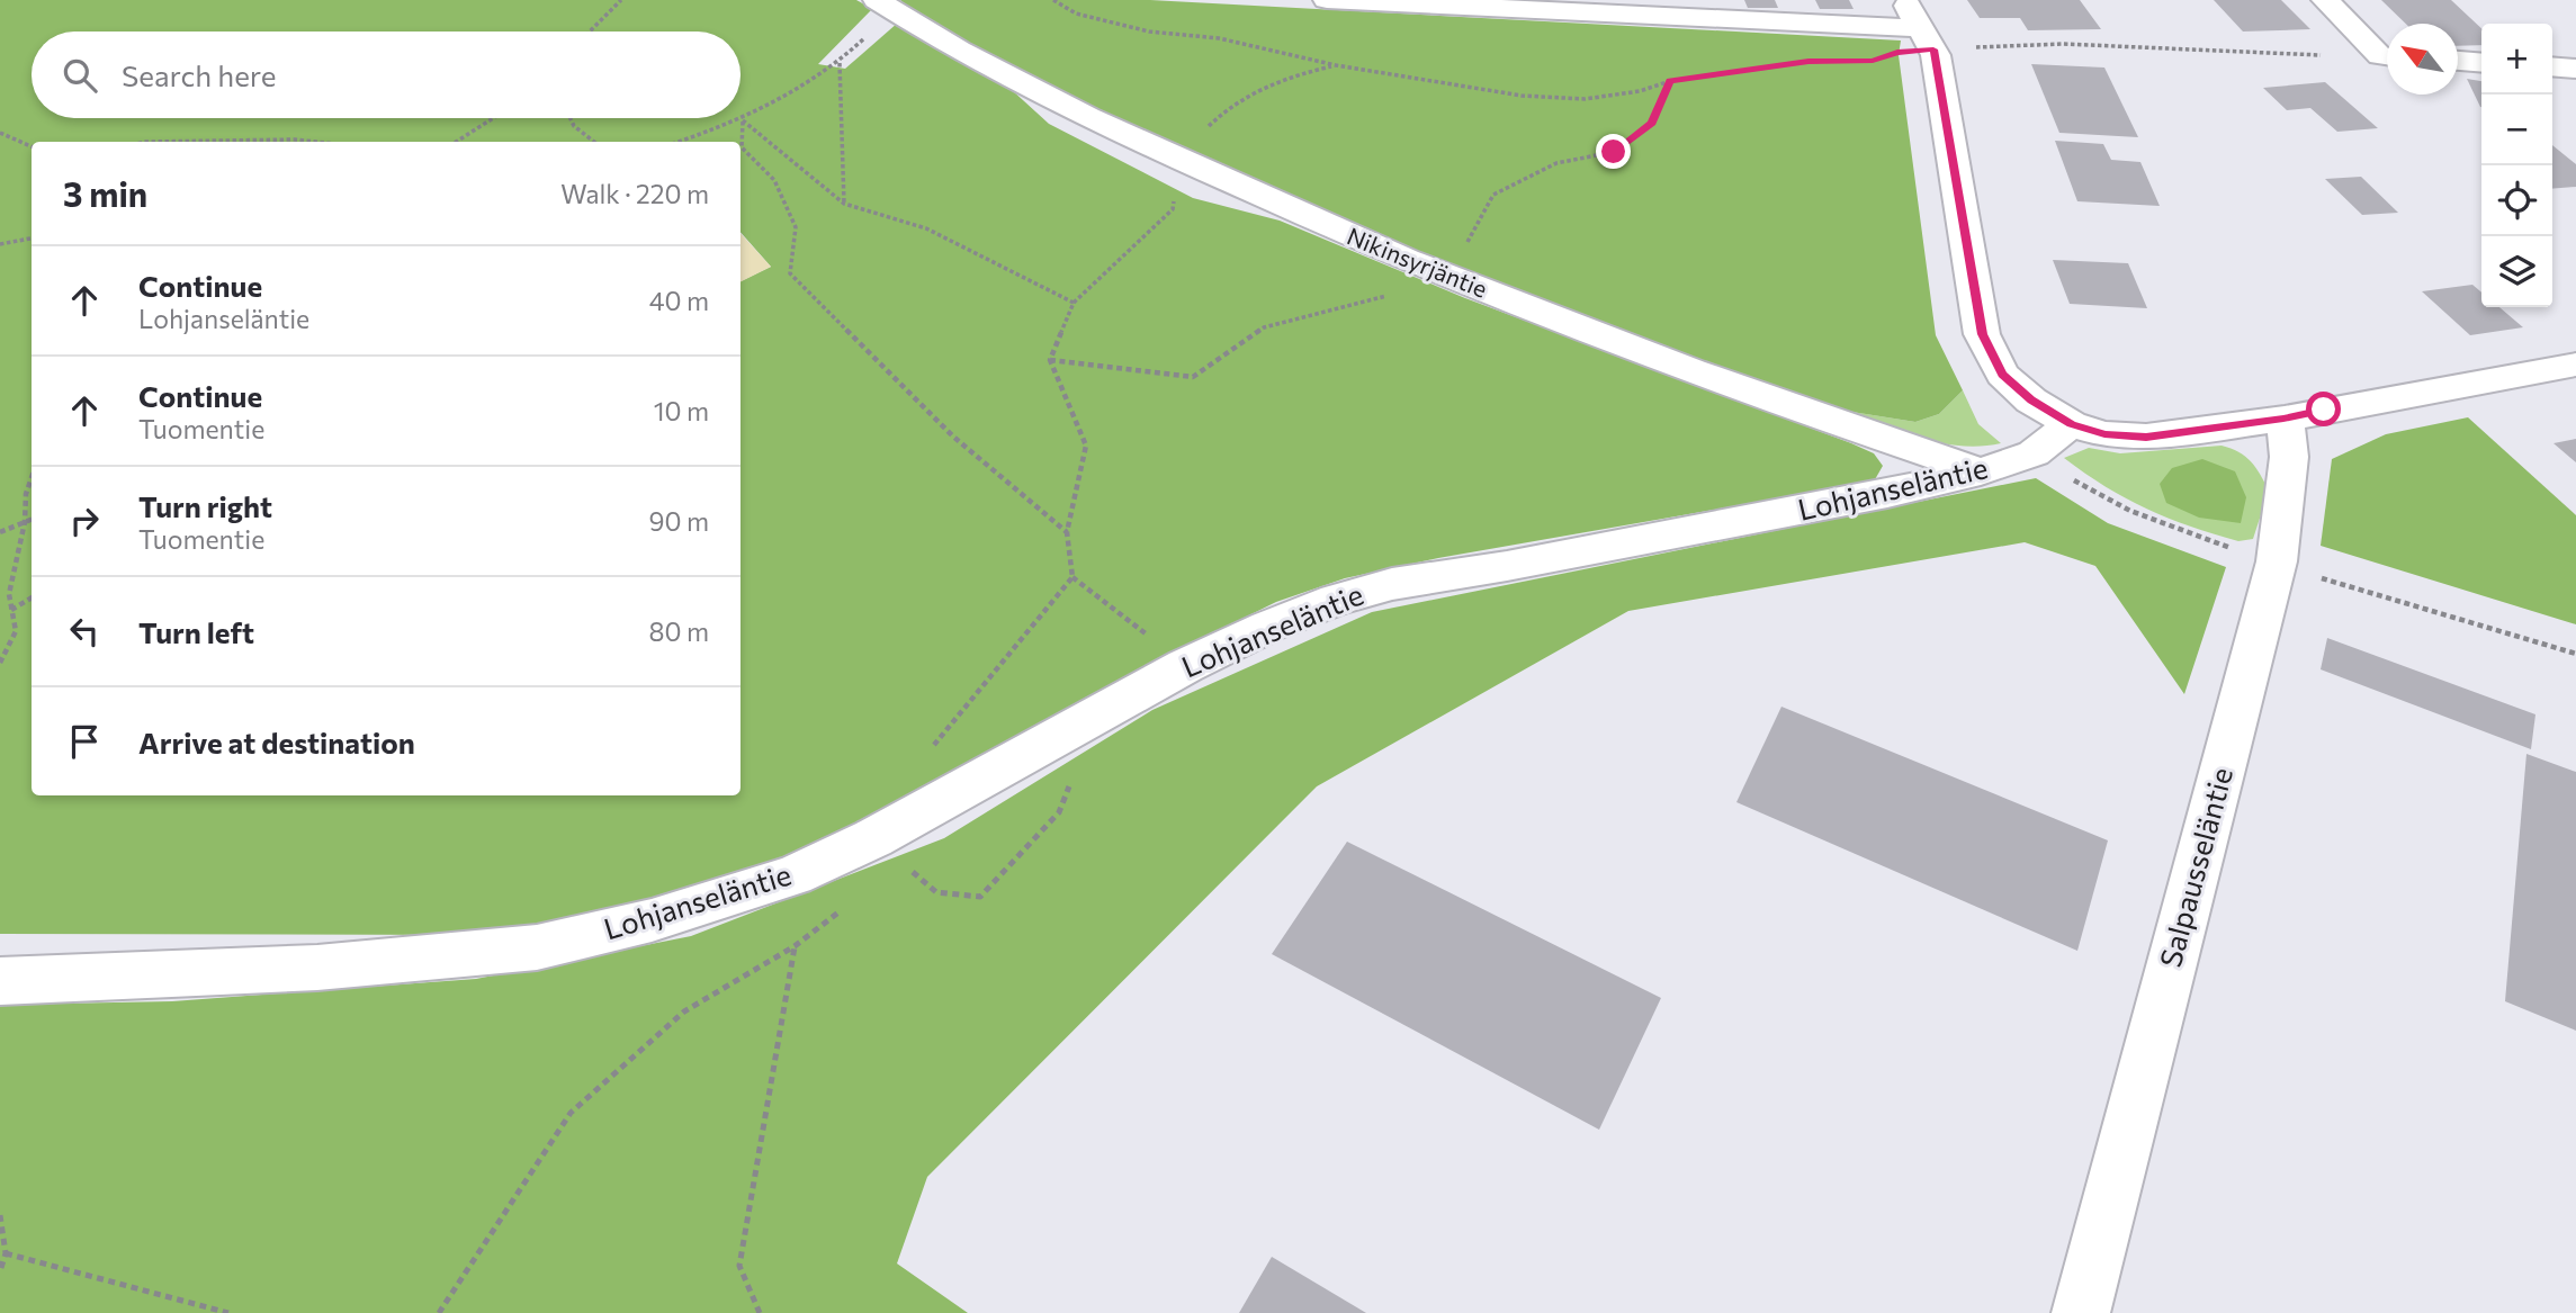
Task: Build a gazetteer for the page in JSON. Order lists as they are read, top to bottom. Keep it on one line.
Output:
{"streets":{"street":["Nikinsyrjäntie","Lohjanseläntie","Salpausseläntie"]},"crossings":[["Nikinsyrjäntie","Lohjanseläntie"]],"north":"top left","page":{"map_buttons":["+","−"],"search":"Search here","heading":["3 min","Walk · 220 m"],"list":[["Continue","Lohjanseläntie","40 m"],["Continue","Tuomentie","10 m"],["Turn right","Tuomentie","90 m"],["Turn left","80 m"],"Arrive at destination"]}}
